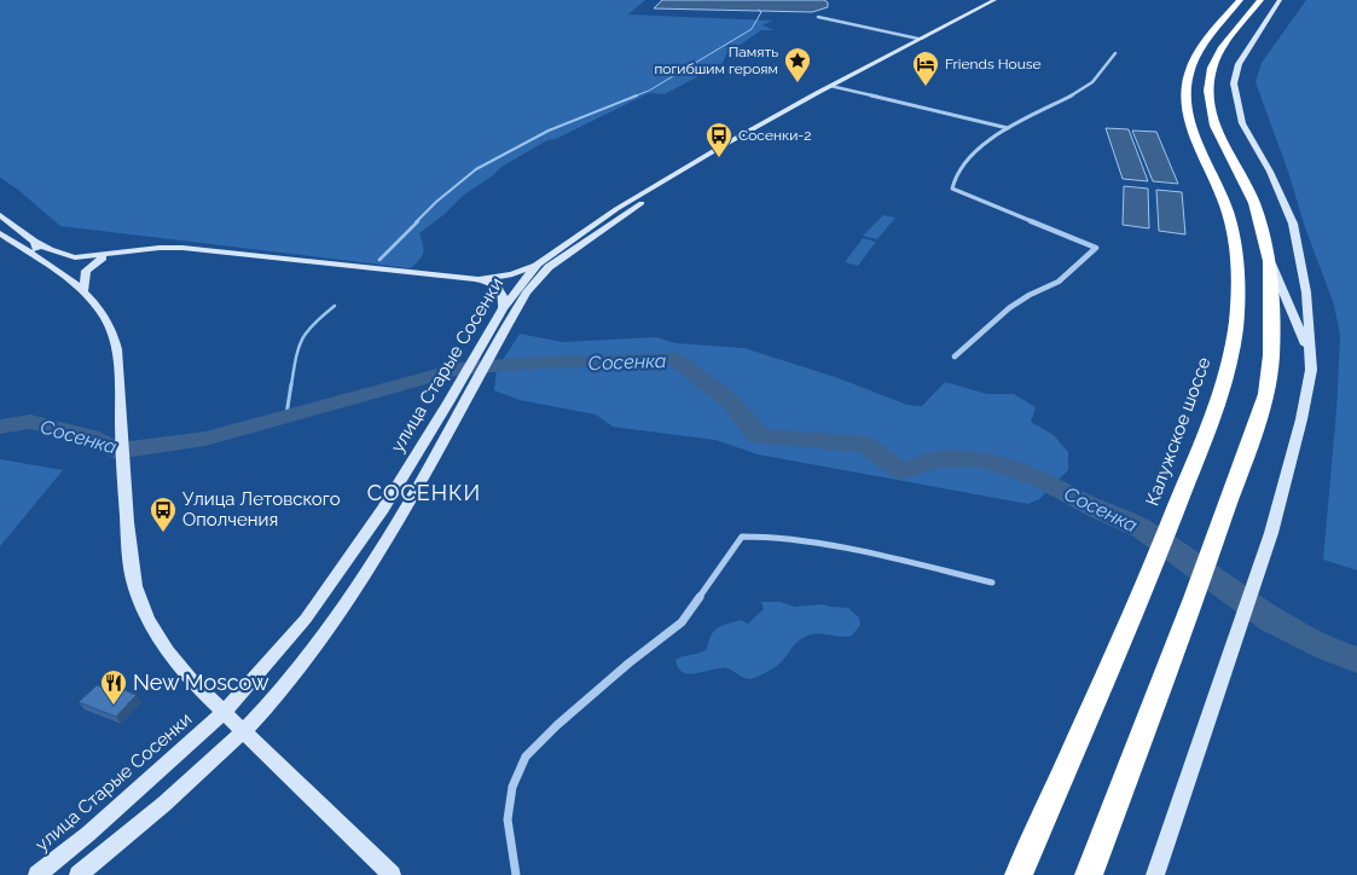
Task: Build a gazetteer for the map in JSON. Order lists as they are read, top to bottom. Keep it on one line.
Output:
{"streets":{"highway":["Калужское шоссе"],"main road":["улица Старые Сосенки"]},"districts":["СОСЕНКИ"],"water":["Сосенка"],"places":{"place":["Память погибшим героям"],"hotel":["Friends House"],"bus stop":["Сосенки-2","Улица Летовского Ополчения"],"restaurant":["New Moscow"]}}
